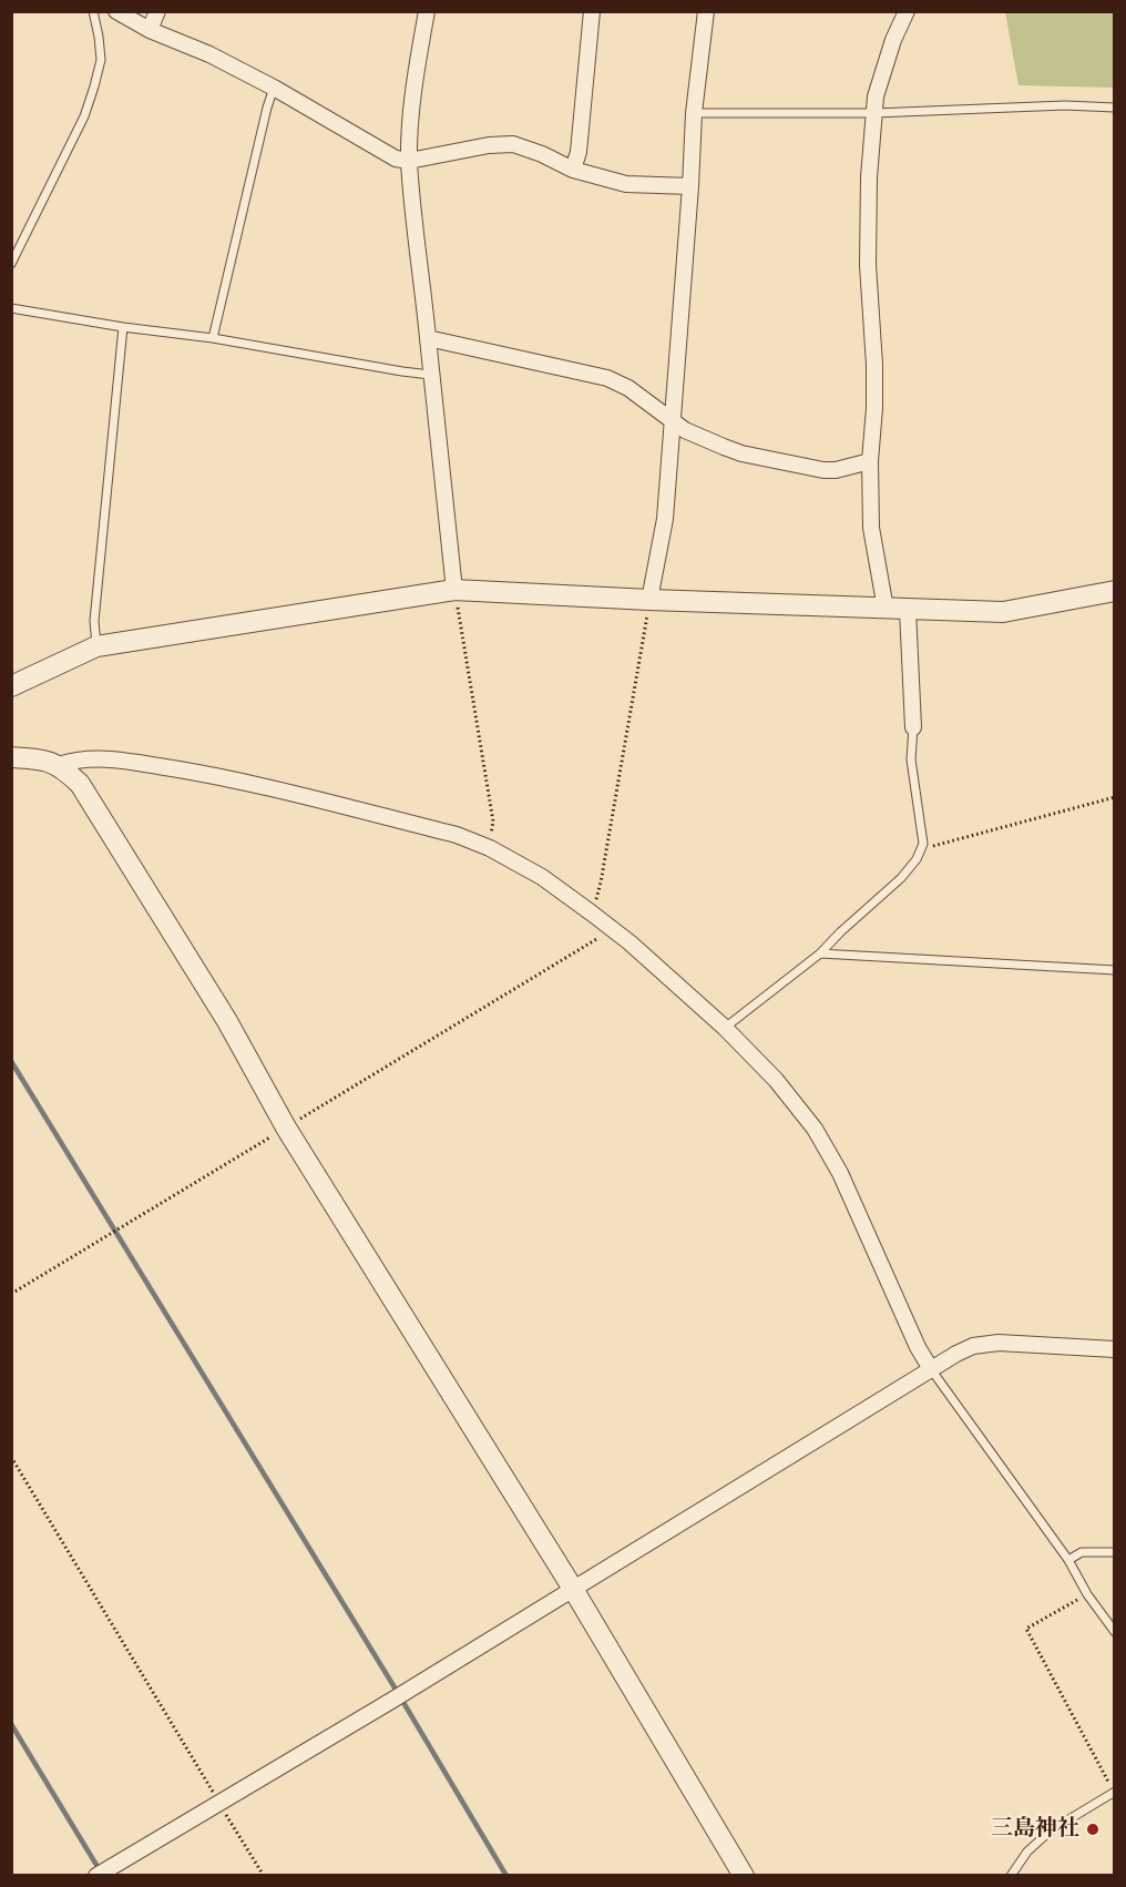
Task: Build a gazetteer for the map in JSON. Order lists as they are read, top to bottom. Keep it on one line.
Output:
{"places":["三島神社"]}
